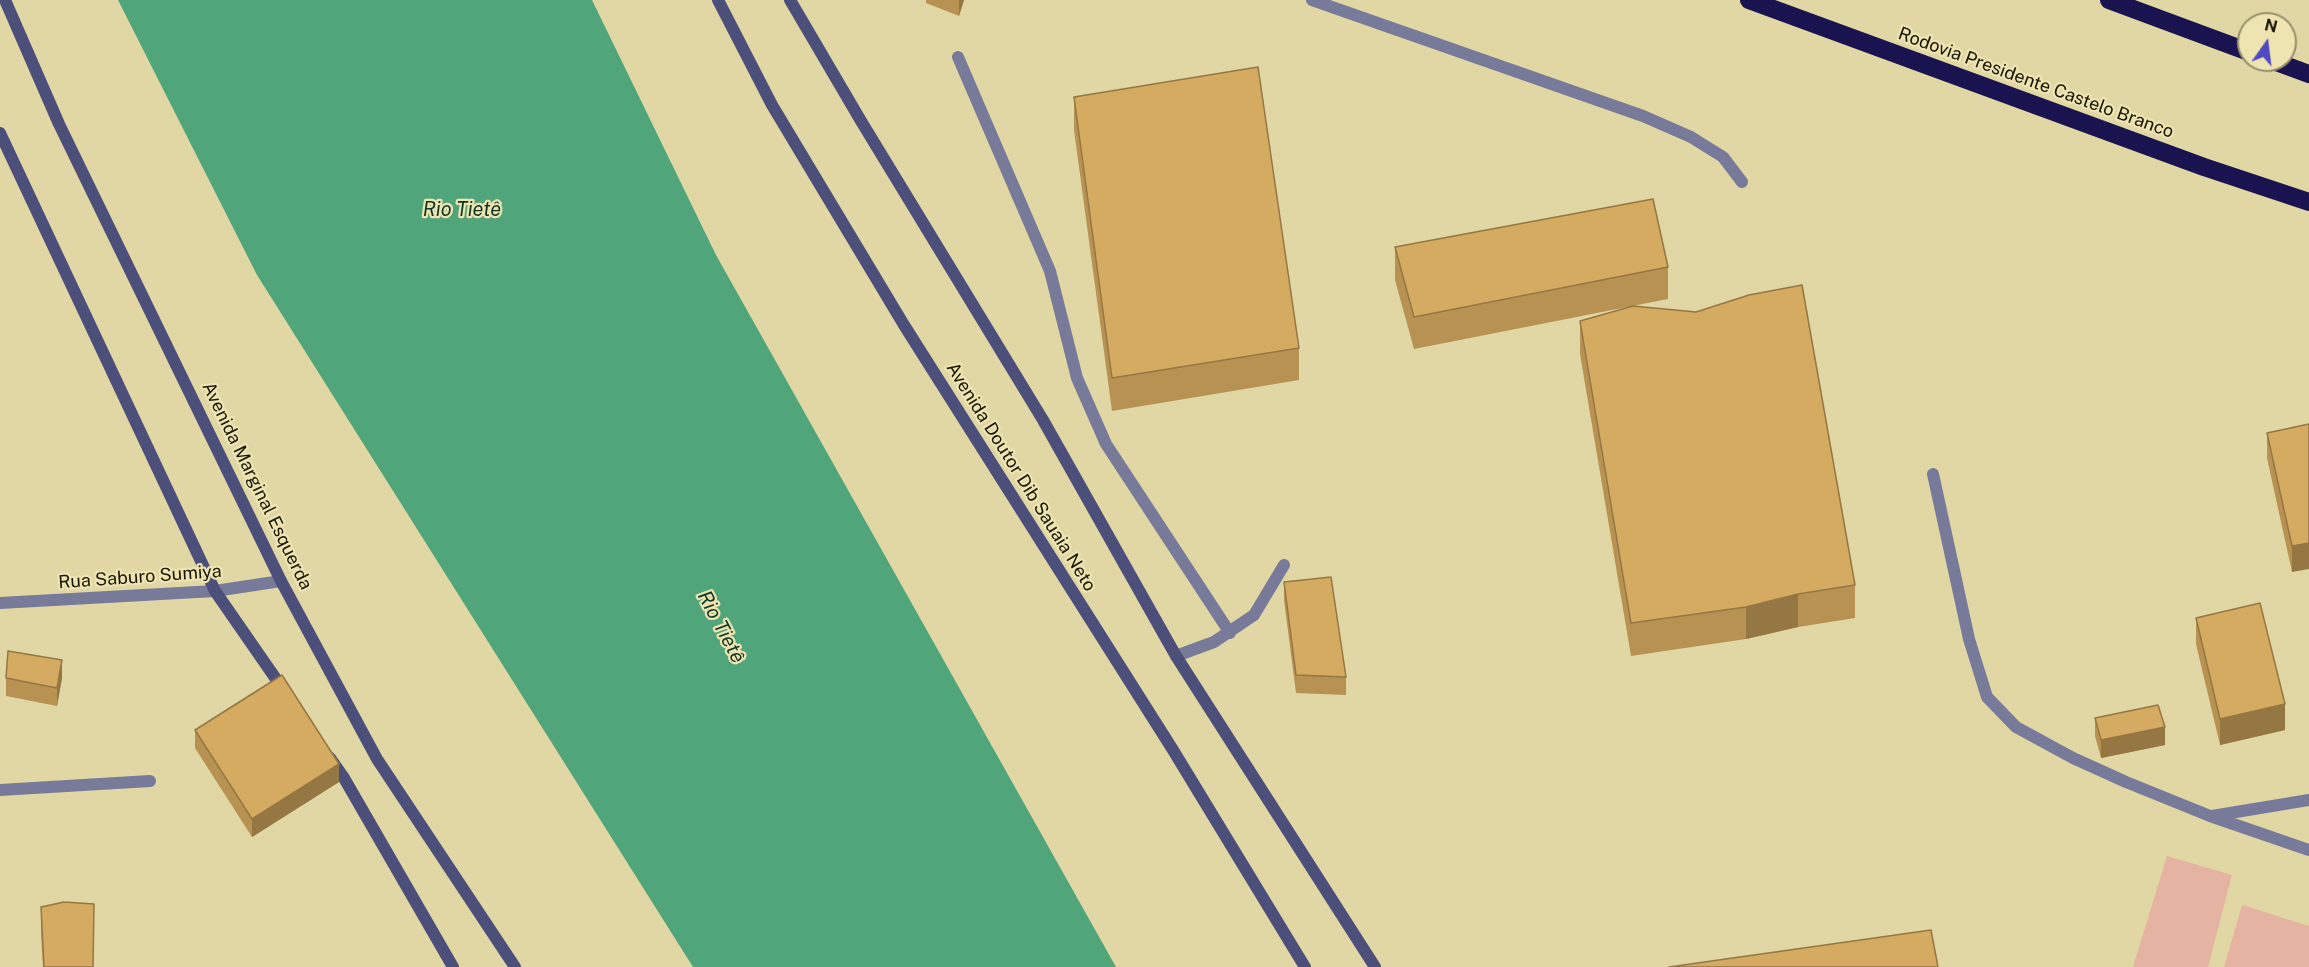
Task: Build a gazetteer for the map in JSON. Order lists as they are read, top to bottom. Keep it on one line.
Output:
{"streets":{"highway":["Rodovia Presidente Castelo Branco"],"main road":["Avenida Doutor Dib Sauaia Neto","Avenida Marginal Esquerda"],"street":["Rua Saburo Sumiya"]},"crossings":[["Avenida Marginal Esquerda","Rua Saburo Sumiya"]],"water":["Rio Tietê"],"north":"top"}
